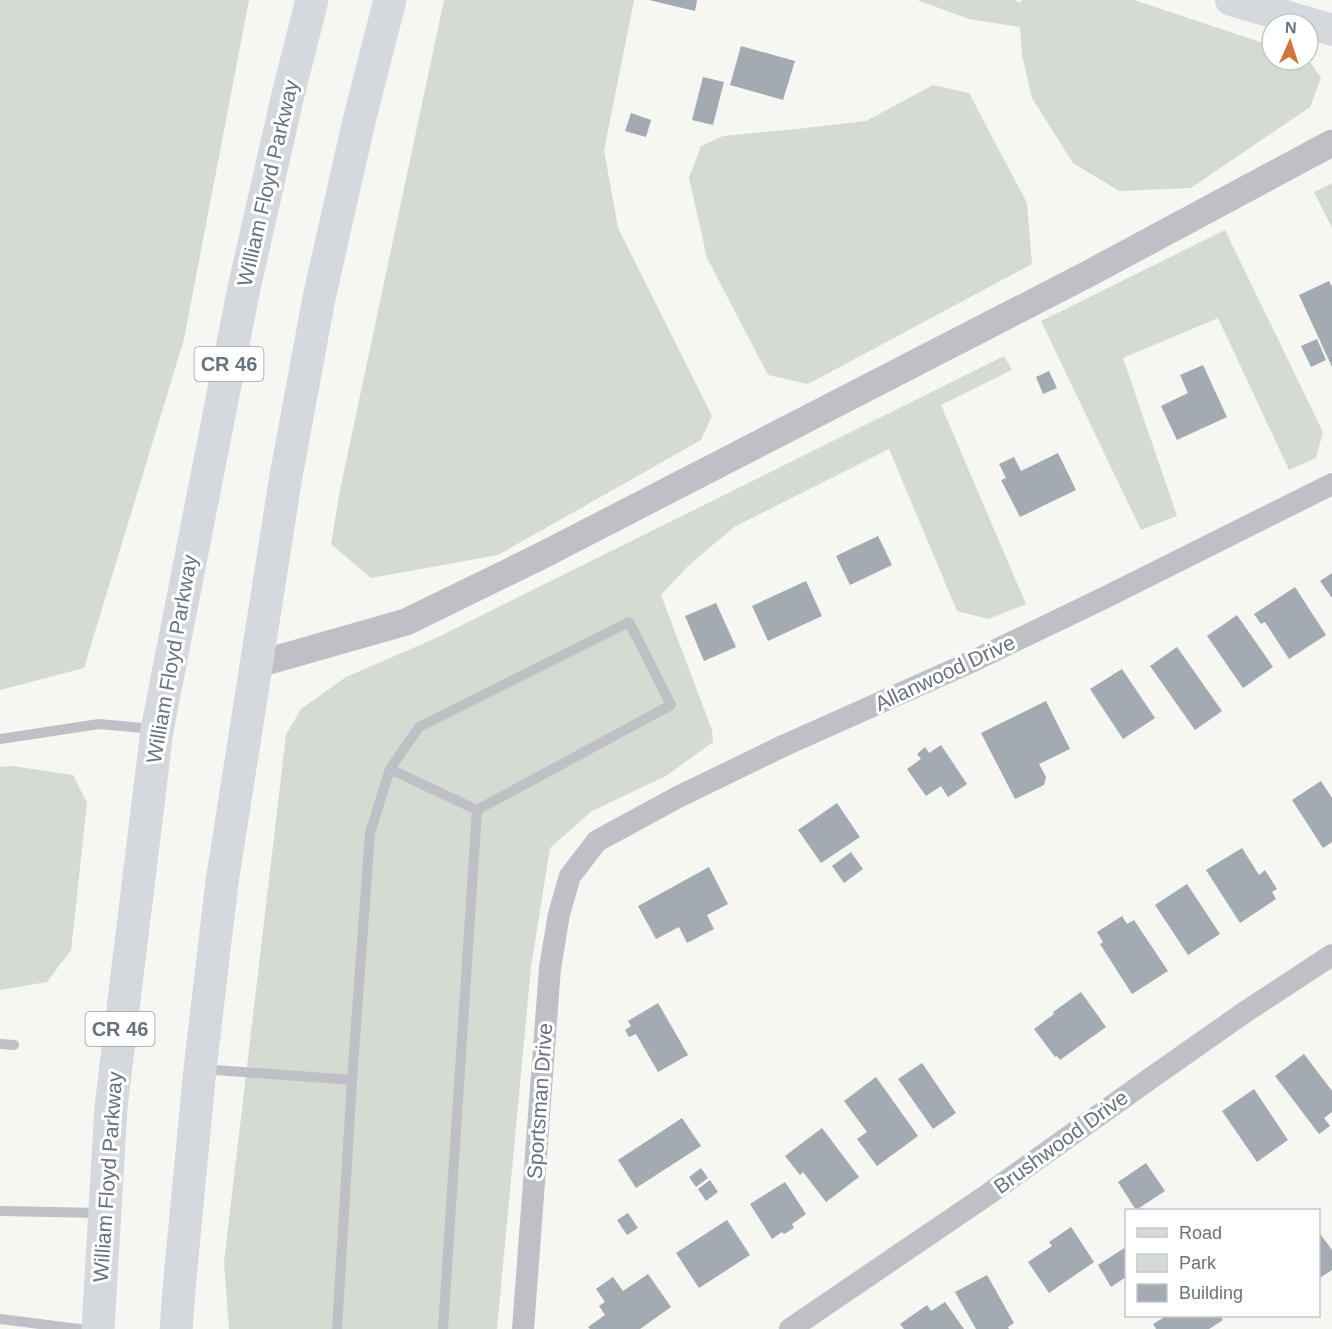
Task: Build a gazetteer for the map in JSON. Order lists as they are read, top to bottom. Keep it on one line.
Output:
{"streets":{"highway":["William Floyd Parkway","CR 46"],"street":["Allanwood Drive","Sportsman Drive","Brushwood Drive"]},"crossings":[["Allanwood Drive","Sportsman Drive"]],"legend":["Road","Park","Building"],"north":"top"}
